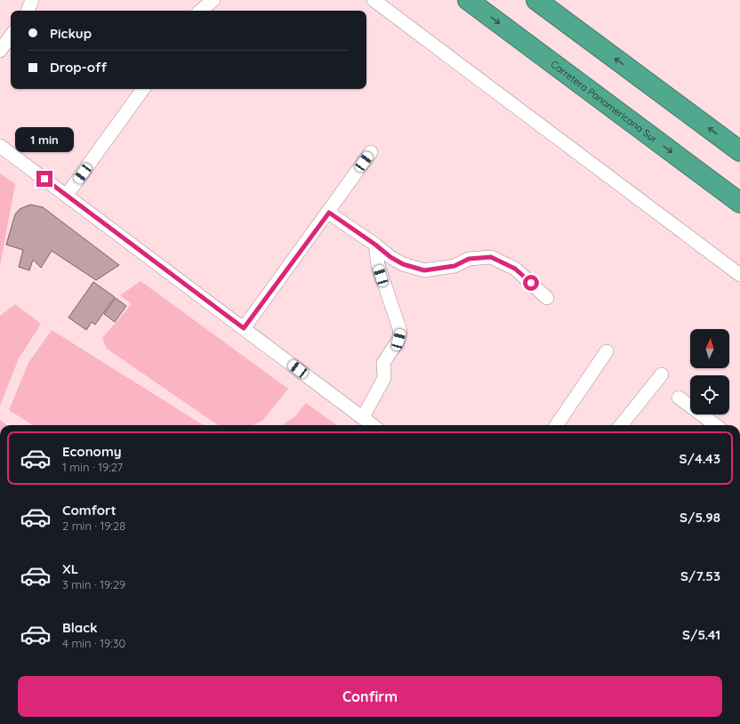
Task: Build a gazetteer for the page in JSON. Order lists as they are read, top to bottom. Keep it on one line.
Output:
{"streets":{"highway":["Carretera Panamericana Sur"]},"north":"top","page":{"banner":["Pickup","Drop-off"],"bubble":"1 min","list":[{"name":"Economy","note":"1 min · 19:27","value":"S/4.43"},{"name":"Comfort","note":"2 min · 19:28","value":"S/5.98"},{"name":"XL","note":"3 min · 19:29","value":"S/7.53"},{"name":"Black","note":"4 min · 19:30","value":"S/5.41"}],"buttons":"Confirm"}}
